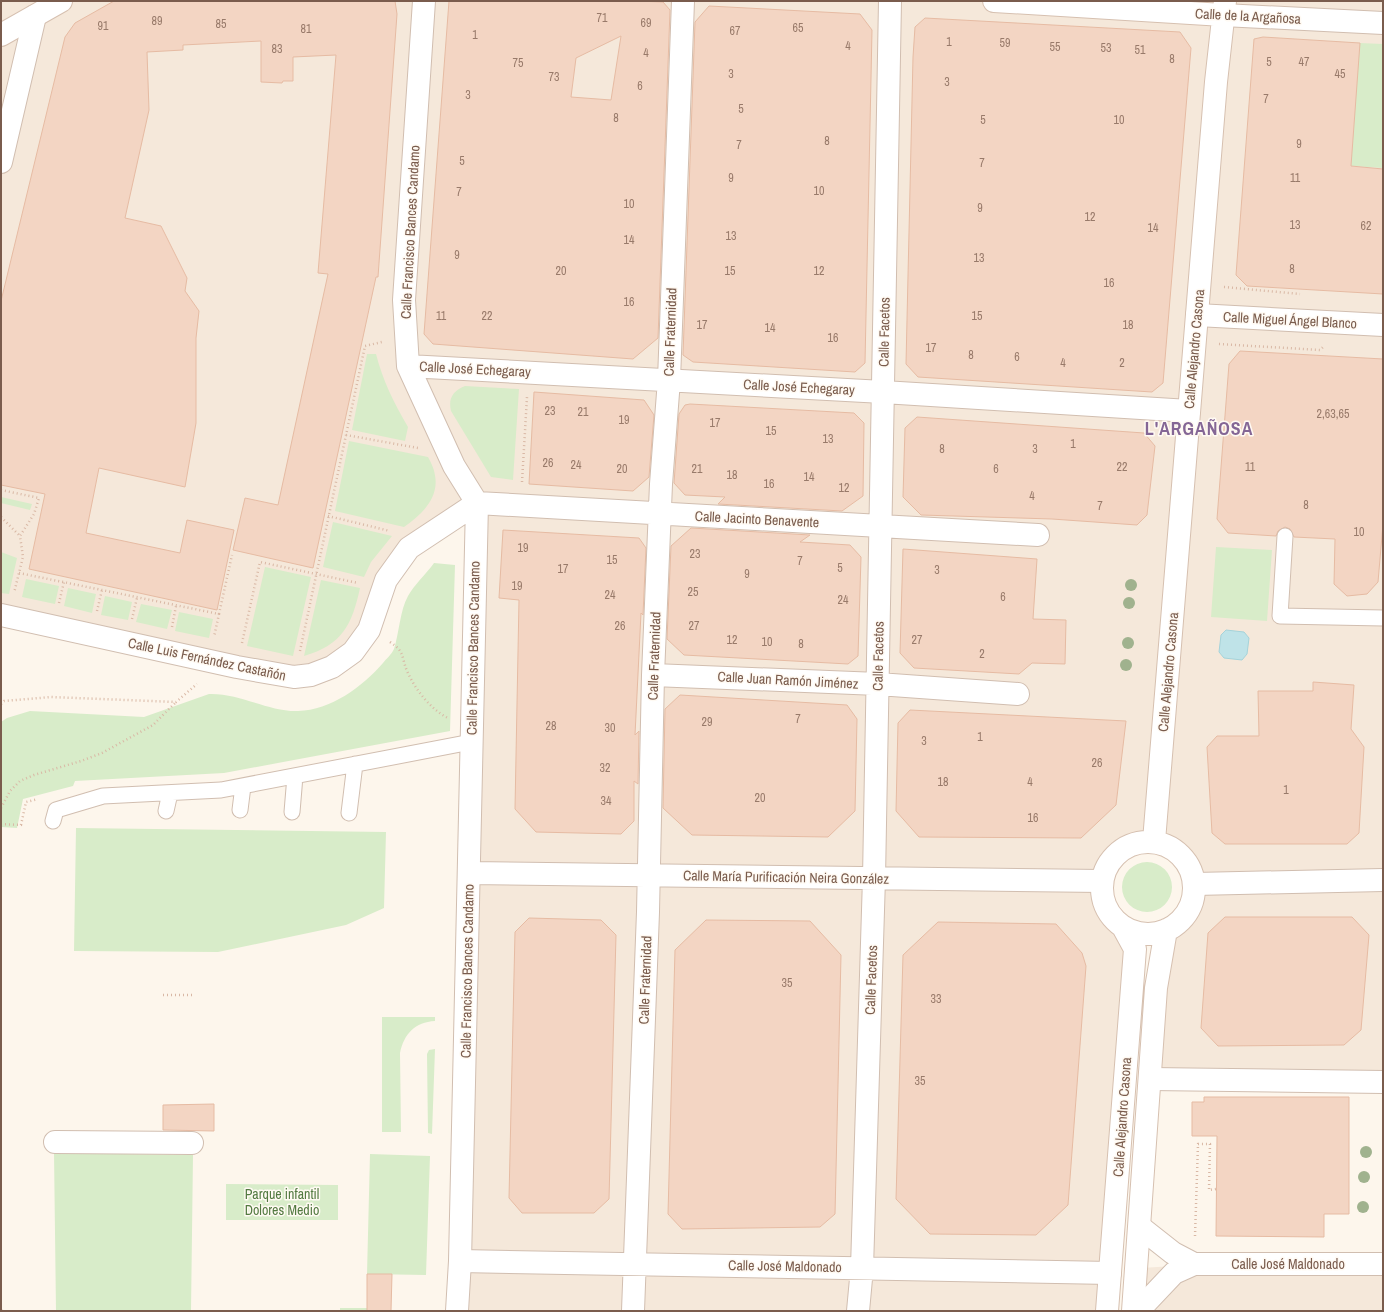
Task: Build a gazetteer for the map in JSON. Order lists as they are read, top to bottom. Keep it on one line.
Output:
{"streets":{"street":["Calle de la Argañosa","Calle Francisco Bances Candamo","Calle Miguel Ángel Blanco","Calle Fraternidad","Calle Facetos","Calle Alejandro Casona","Calle José Echegaray","Calle Jacinto Benavente","Calle Luis Fernández Castañón","Calle Juan Ramón Jiménez","Calle María Purificación Neira González","Calle José Maldonado"]},"crossings":[["Calle de la Argañosa","Calle Alejandro Casona"],["Calle Francisco Bances Candamo","Calle José Echegaray"],["Calle Francisco Bances Candamo","Calle Jacinto Benavente"],["Calle Francisco Bances Candamo","Calle Luis Fernández Castañón"],["Calle Francisco Bances Candamo","Calle María Purificación Neira González"],["Calle Francisco Bances Candamo","Calle José Maldonado"],["Calle Miguel Ángel Blanco","Calle Alejandro Casona"],["Calle Fraternidad","Calle José Echegaray"],["Calle Fraternidad","Calle Jacinto Benavente"],["Calle Fraternidad","Calle Juan Ramón Jiménez"],["Calle Fraternidad","Calle María Purificación Neira González"],["Calle Fraternidad","Calle José Maldonado"],["Calle Facetos","Calle José Echegaray"],["Calle Facetos","Calle Jacinto Benavente"],["Calle Facetos","Calle Juan Ramón Jiménez"],["Calle Facetos","Calle María Purificación Neira González"],["Calle Facetos","Calle José Maldonado"],["Calle Alejandro Casona","Calle José Echegaray"],["Calle Alejandro Casona","Calle María Purificación Neira González"],["Calle Alejandro Casona","Calle José Maldonado"],["Calle Jacinto Benavente","Calle Luis Fernández Castañón"]],"districts":["L'ARGAÑOSA"],"parks":["Parque infantil Dolores Medio"],"house_numbers":["71","89","69","85","91","65","81","67","1","1","59","4","55","53","83","51","4","8","5","47","75","3","45","73","3","6","3","7","5","8","5","10","8","9","7","5","7","9","11","10","7","10","9","12","13","62","14","13","14","9","13","8","20","15","12","16","16","11","22","15","17","18","14","16","17","8","6","4","2","23","21","2,63,65","19","17","15","13","1","8","3","26","24","22","11","20","21","6","18","14","16","12","4","8","7","10","19","23","15","7","5","17","3","9","19","25","24","6","24","26","27","12","27","10","8","2","7","29","28","30","1","3","26","32","18","4","1","20","34","16","35","33","35"]}
